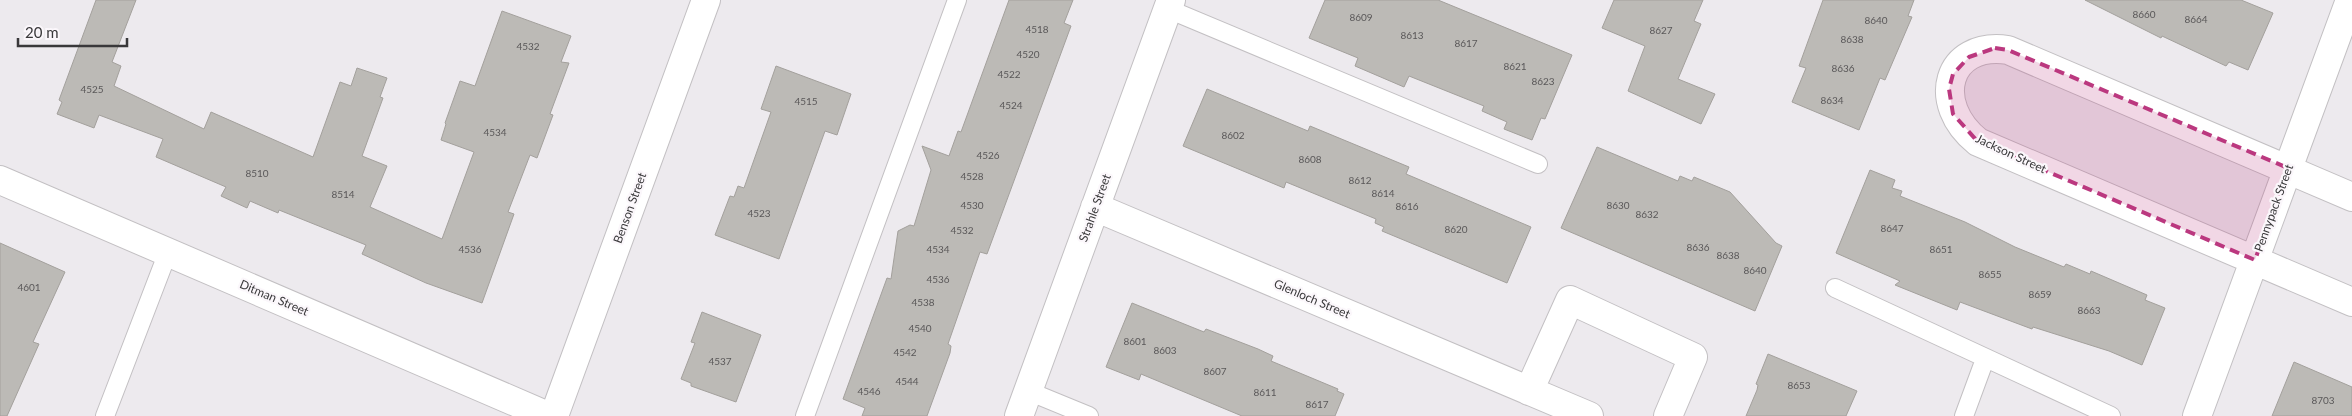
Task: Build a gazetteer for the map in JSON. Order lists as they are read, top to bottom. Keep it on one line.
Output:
{"streets":{"street":["Jackson Street","Benson Street","Strahle Street","Pennypack Street","Ditman Street","Glenloch Street"]},"crossings":[["Jackson Street","Pennypack Street"],["Strahle Street","Glenloch Street"]],"house_numbers":["8660","8609","8664","8640","4518","8627","8613","8638","8617","4532","4520","8621","8636","4522","8623","4525","8634","4515","4524","4534","8602","4526","8608","8510","4528","8612","8614","8514","4530","8630","8616","4523","8632","8647","8620","4532","8636","4536","4534","8651","8638","8640","8655","4536","4601","8659","4538","8663","4540","8601","8603","4542","4537","8607","4544","8653","4546","8611","8703","8617"],"scale_bar":"20 m"}
